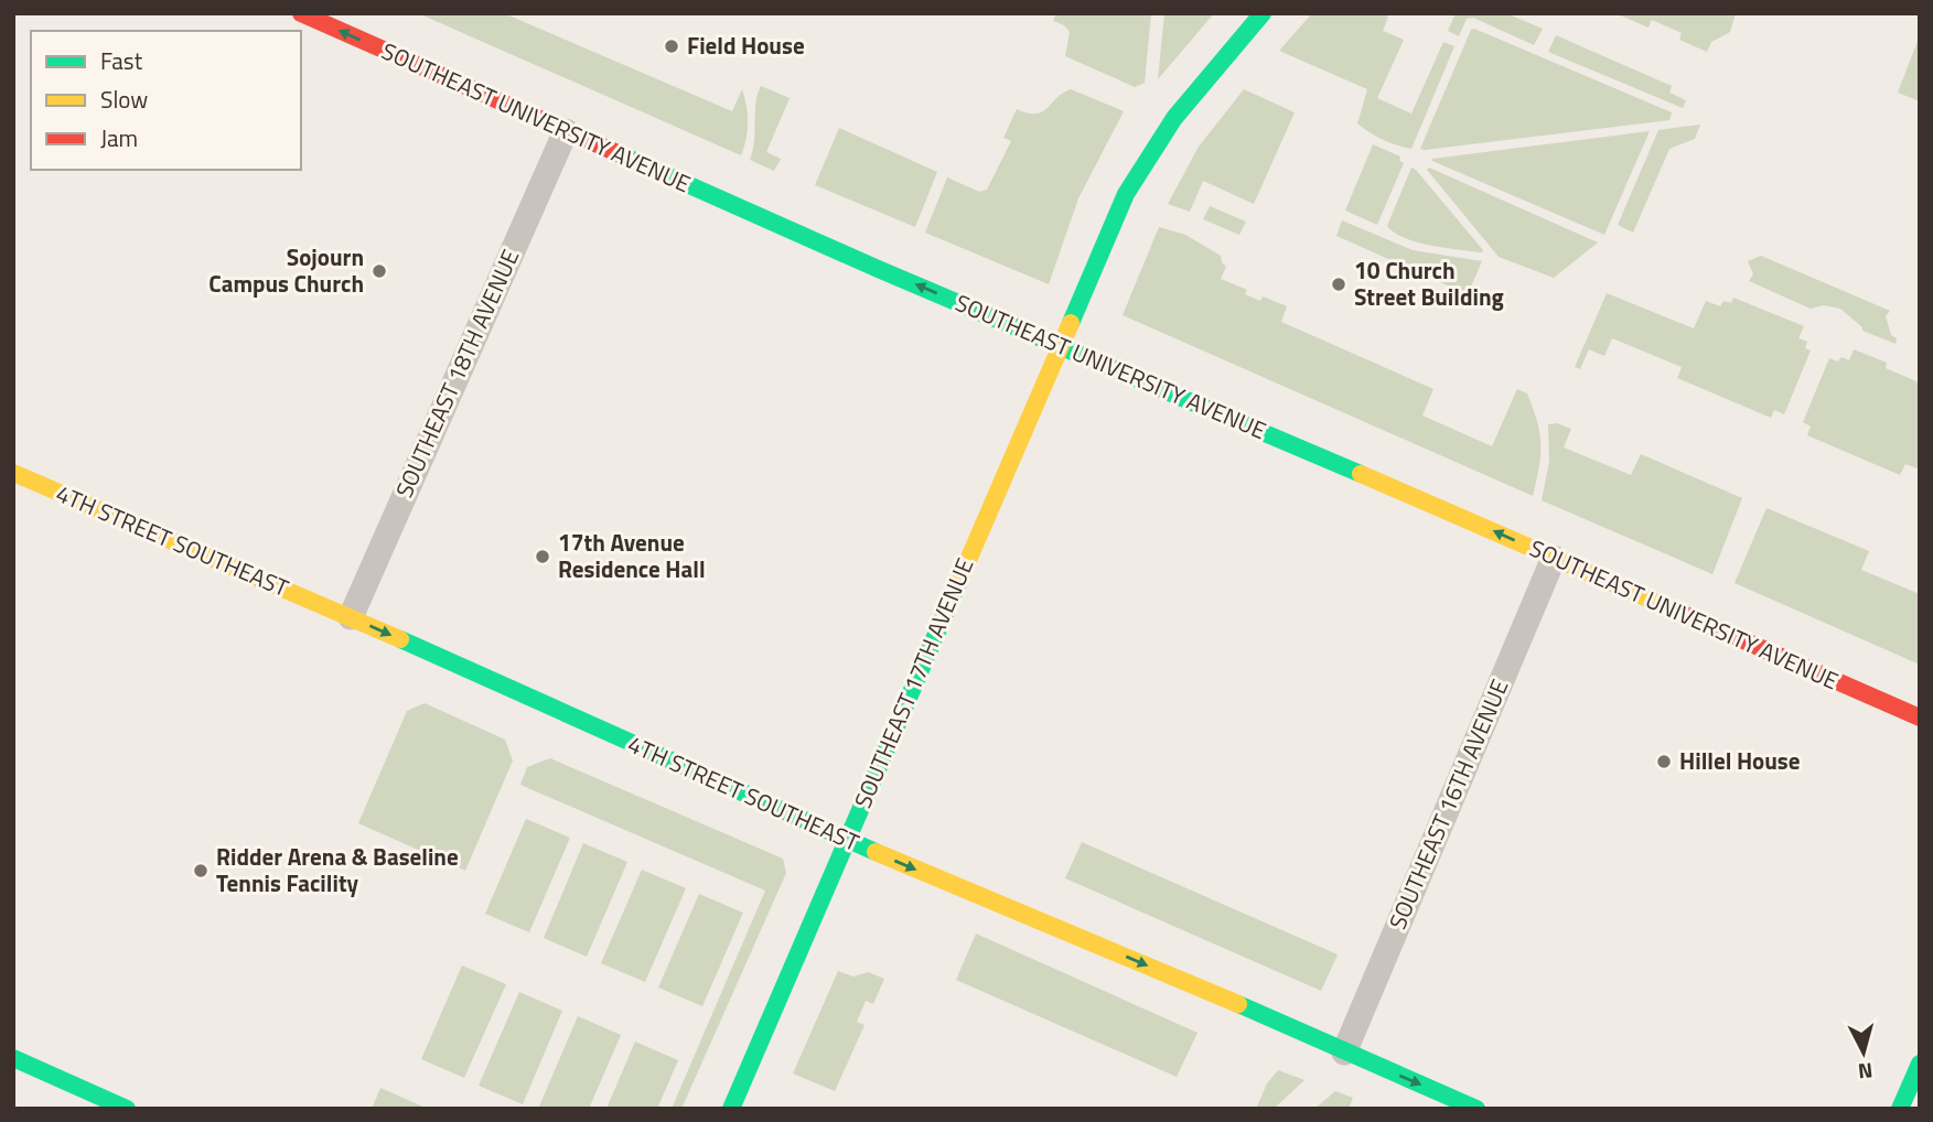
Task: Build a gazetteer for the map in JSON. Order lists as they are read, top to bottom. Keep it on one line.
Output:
{"streets":{"main road":["SOUTHEAST UNIVERSITY AVENUE","4TH STREET SOUTHEAST","SOUTHEAST 17TH AVENUE"],"street":["SOUTHEAST 18TH AVENUE","SOUTHEAST 16TH AVENUE"]},"crossings":[["SOUTHEAST UNIVERSITY AVENUE","SOUTHEAST 18TH AVENUE"],["SOUTHEAST UNIVERSITY AVENUE","SOUTHEAST 17TH AVENUE"],["SOUTHEAST UNIVERSITY AVENUE","SOUTHEAST 16TH AVENUE"],["SOUTHEAST 18TH AVENUE","4TH STREET SOUTHEAST"],["4TH STREET SOUTHEAST","SOUTHEAST 17TH AVENUE"],["4TH STREET SOUTHEAST","SOUTHEAST 16TH AVENUE"]],"one_way":["SOUTHEAST UNIVERSITY AVENUE","4TH STREET SOUTHEAST"],"places":["Field House","Sojourn Campus Church","10 Church Street Building","17th Avenue Residence Hall","Hillel House","Ridder Arena & Baseline Tennis Facility"],"legend":["Fast","Slow","Jam"],"north":"bottom"}
